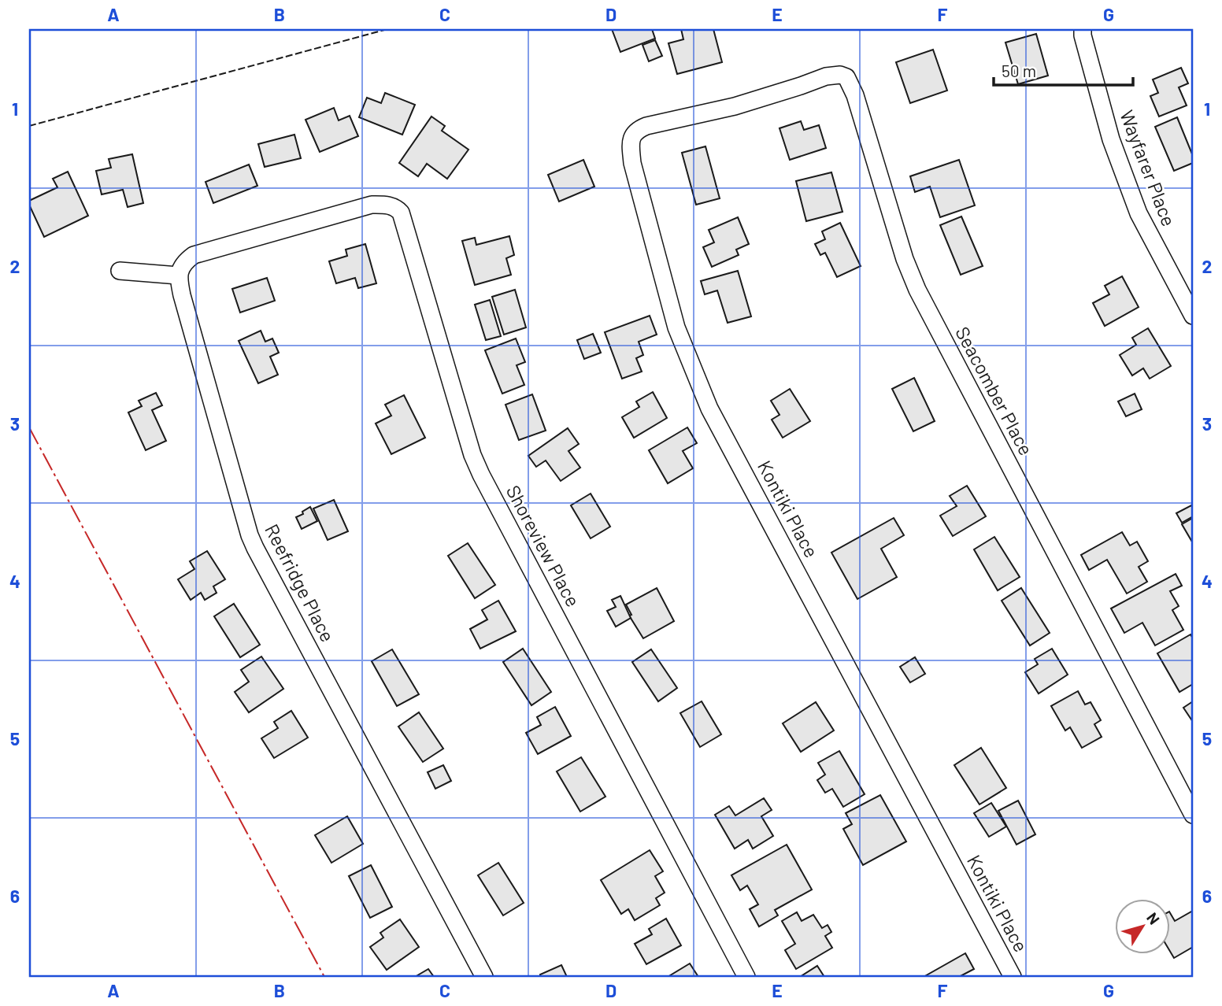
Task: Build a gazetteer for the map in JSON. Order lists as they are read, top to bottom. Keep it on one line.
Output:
{"streets":{"street":["Wayfarer Place","Seacomber Place","Kontiki Place","Shoreview Place","Reefridge Place"]},"crossings":[["Seacomber Place","Kontiki Place"],["Shoreview Place","Reefridge Place"]],"scale_bar":"50 m","north":"top right","grid":{"columns":["A","B","C","D","E","F","G"],"rows":["1","2","3","4","5","6"]}}
